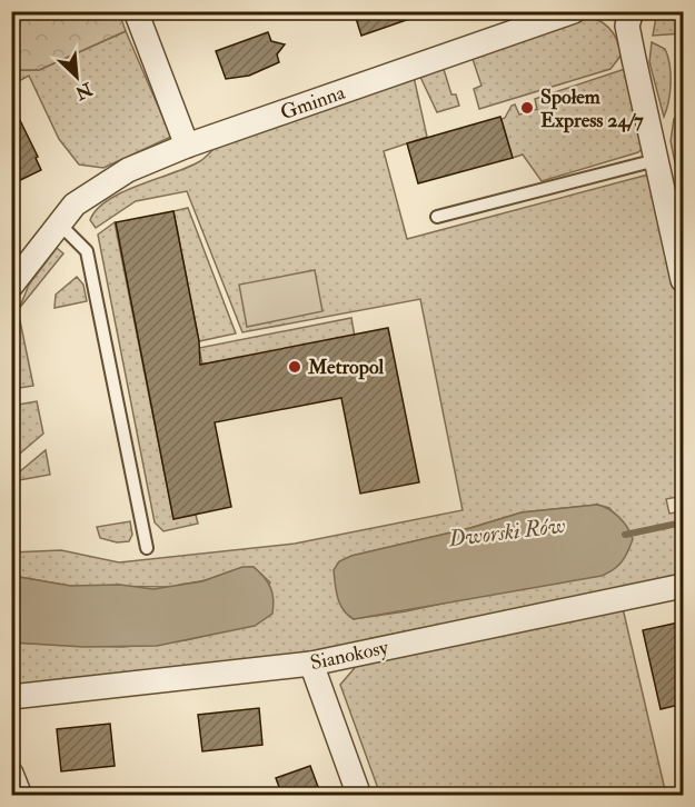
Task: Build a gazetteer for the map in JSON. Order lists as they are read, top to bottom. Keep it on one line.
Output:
{"streets":{"street":["Gminna","Sianokosy"]},"water":["Dworski Rów"],"places":["Społem Express 24/7","Metropol"],"north":"bottom right"}
